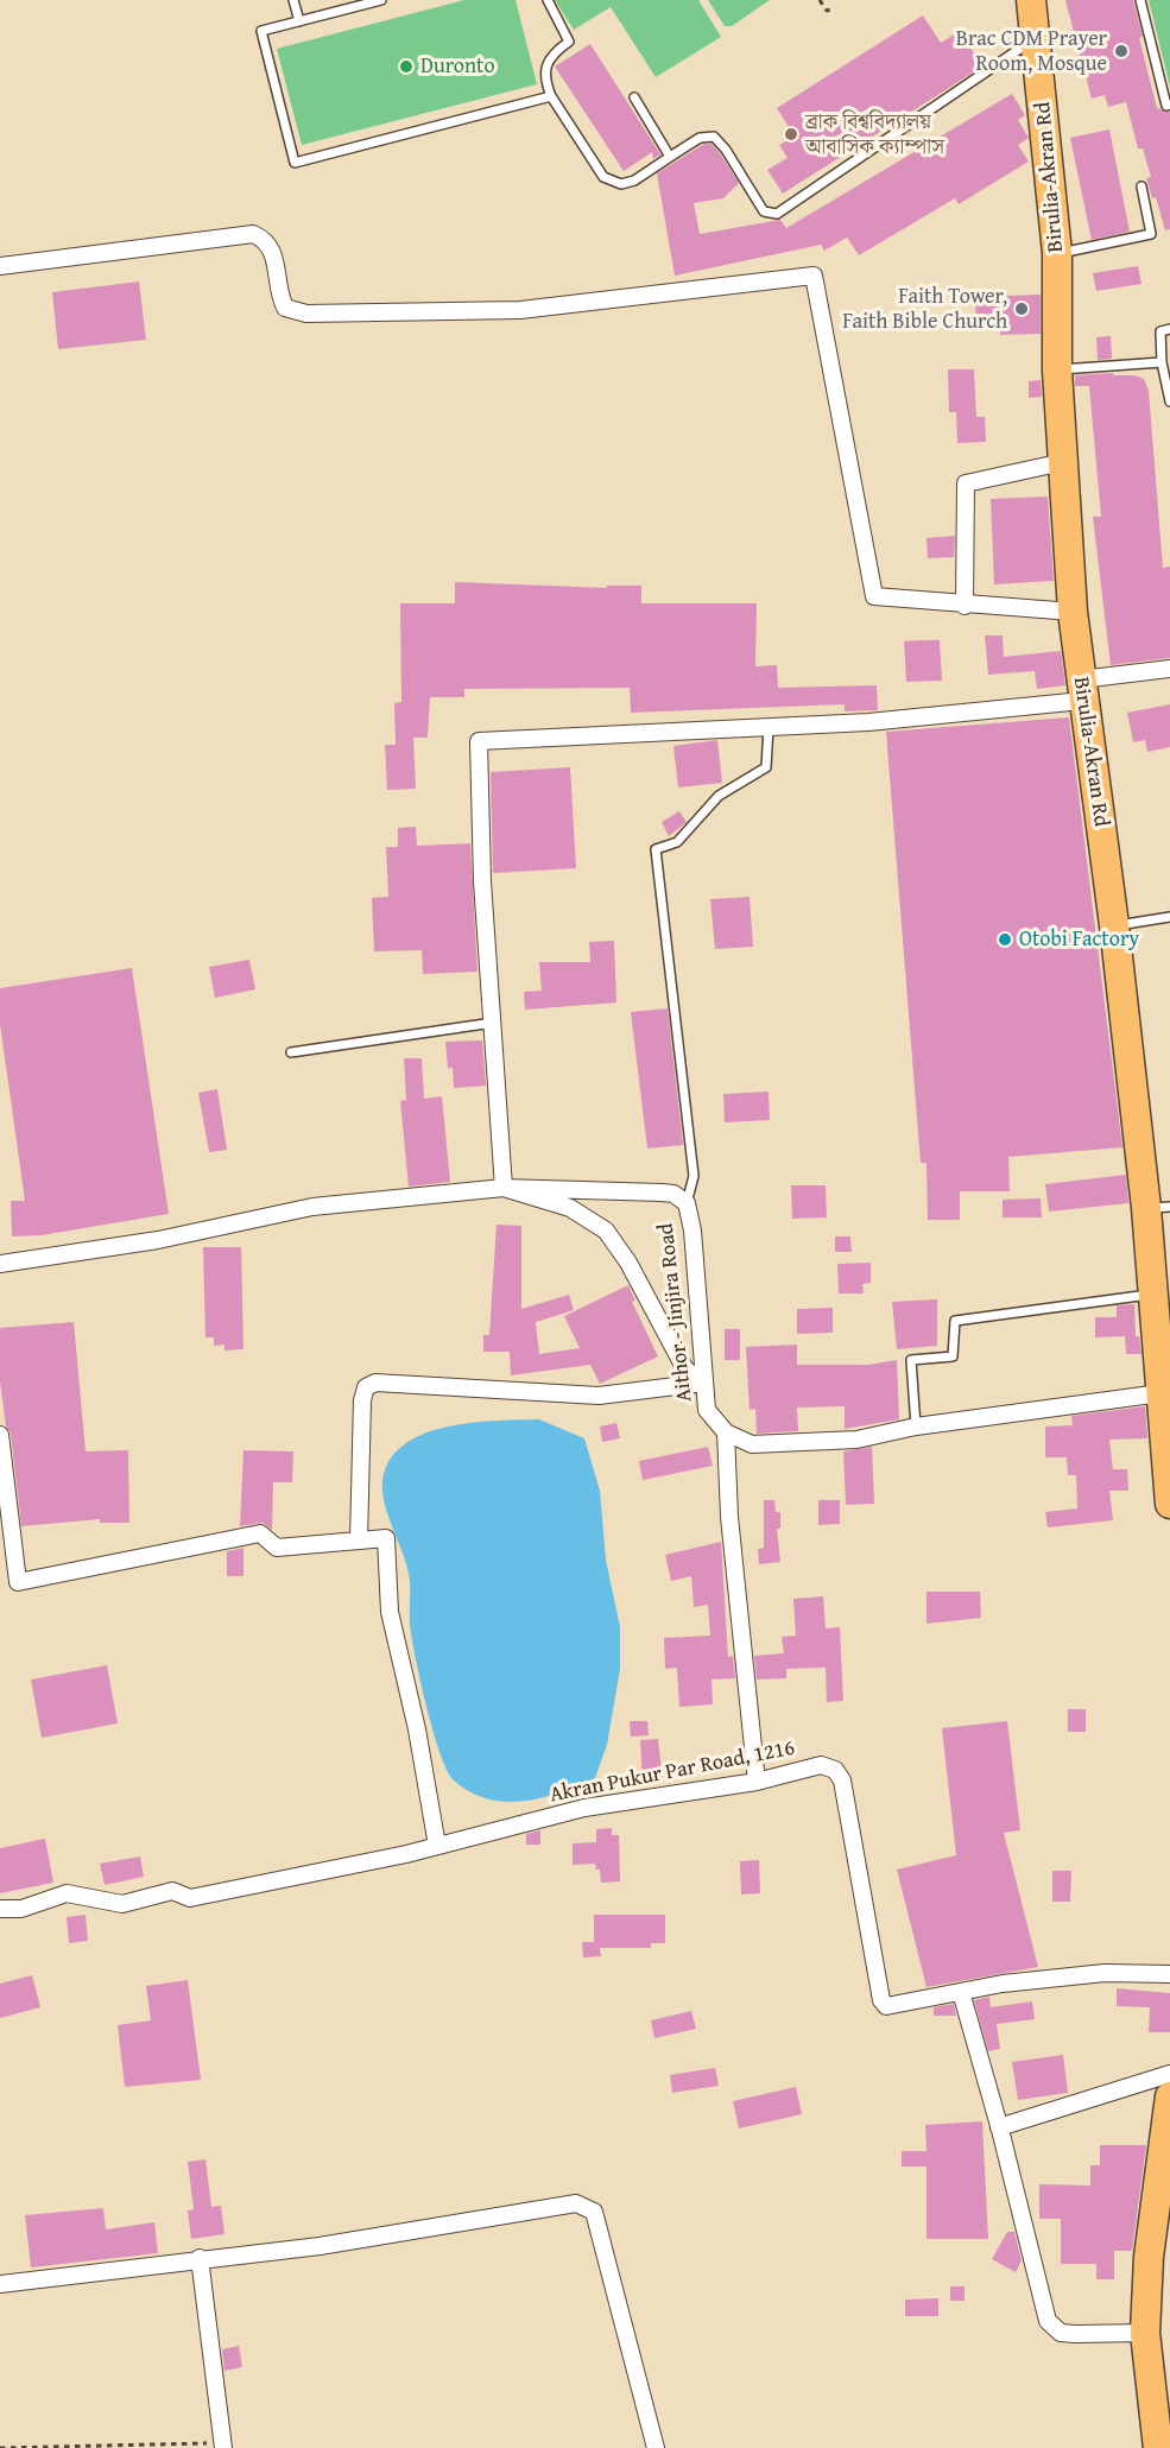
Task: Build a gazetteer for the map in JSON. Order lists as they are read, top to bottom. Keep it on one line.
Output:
{"streets":{"highway":["Birulia-Akran Rd"],"street":["Aithor - Jinjira Road","Akran Pukur Par Road, 1216"]},"places":["Brac CDM Prayer Room, Mosque","Duronto","ব্রাক বিশ্ববিদ্যালয় আবাসিক ক্যাম্পাস","Faith Tower, Faith Bible Church","Otobi Factory"]}
